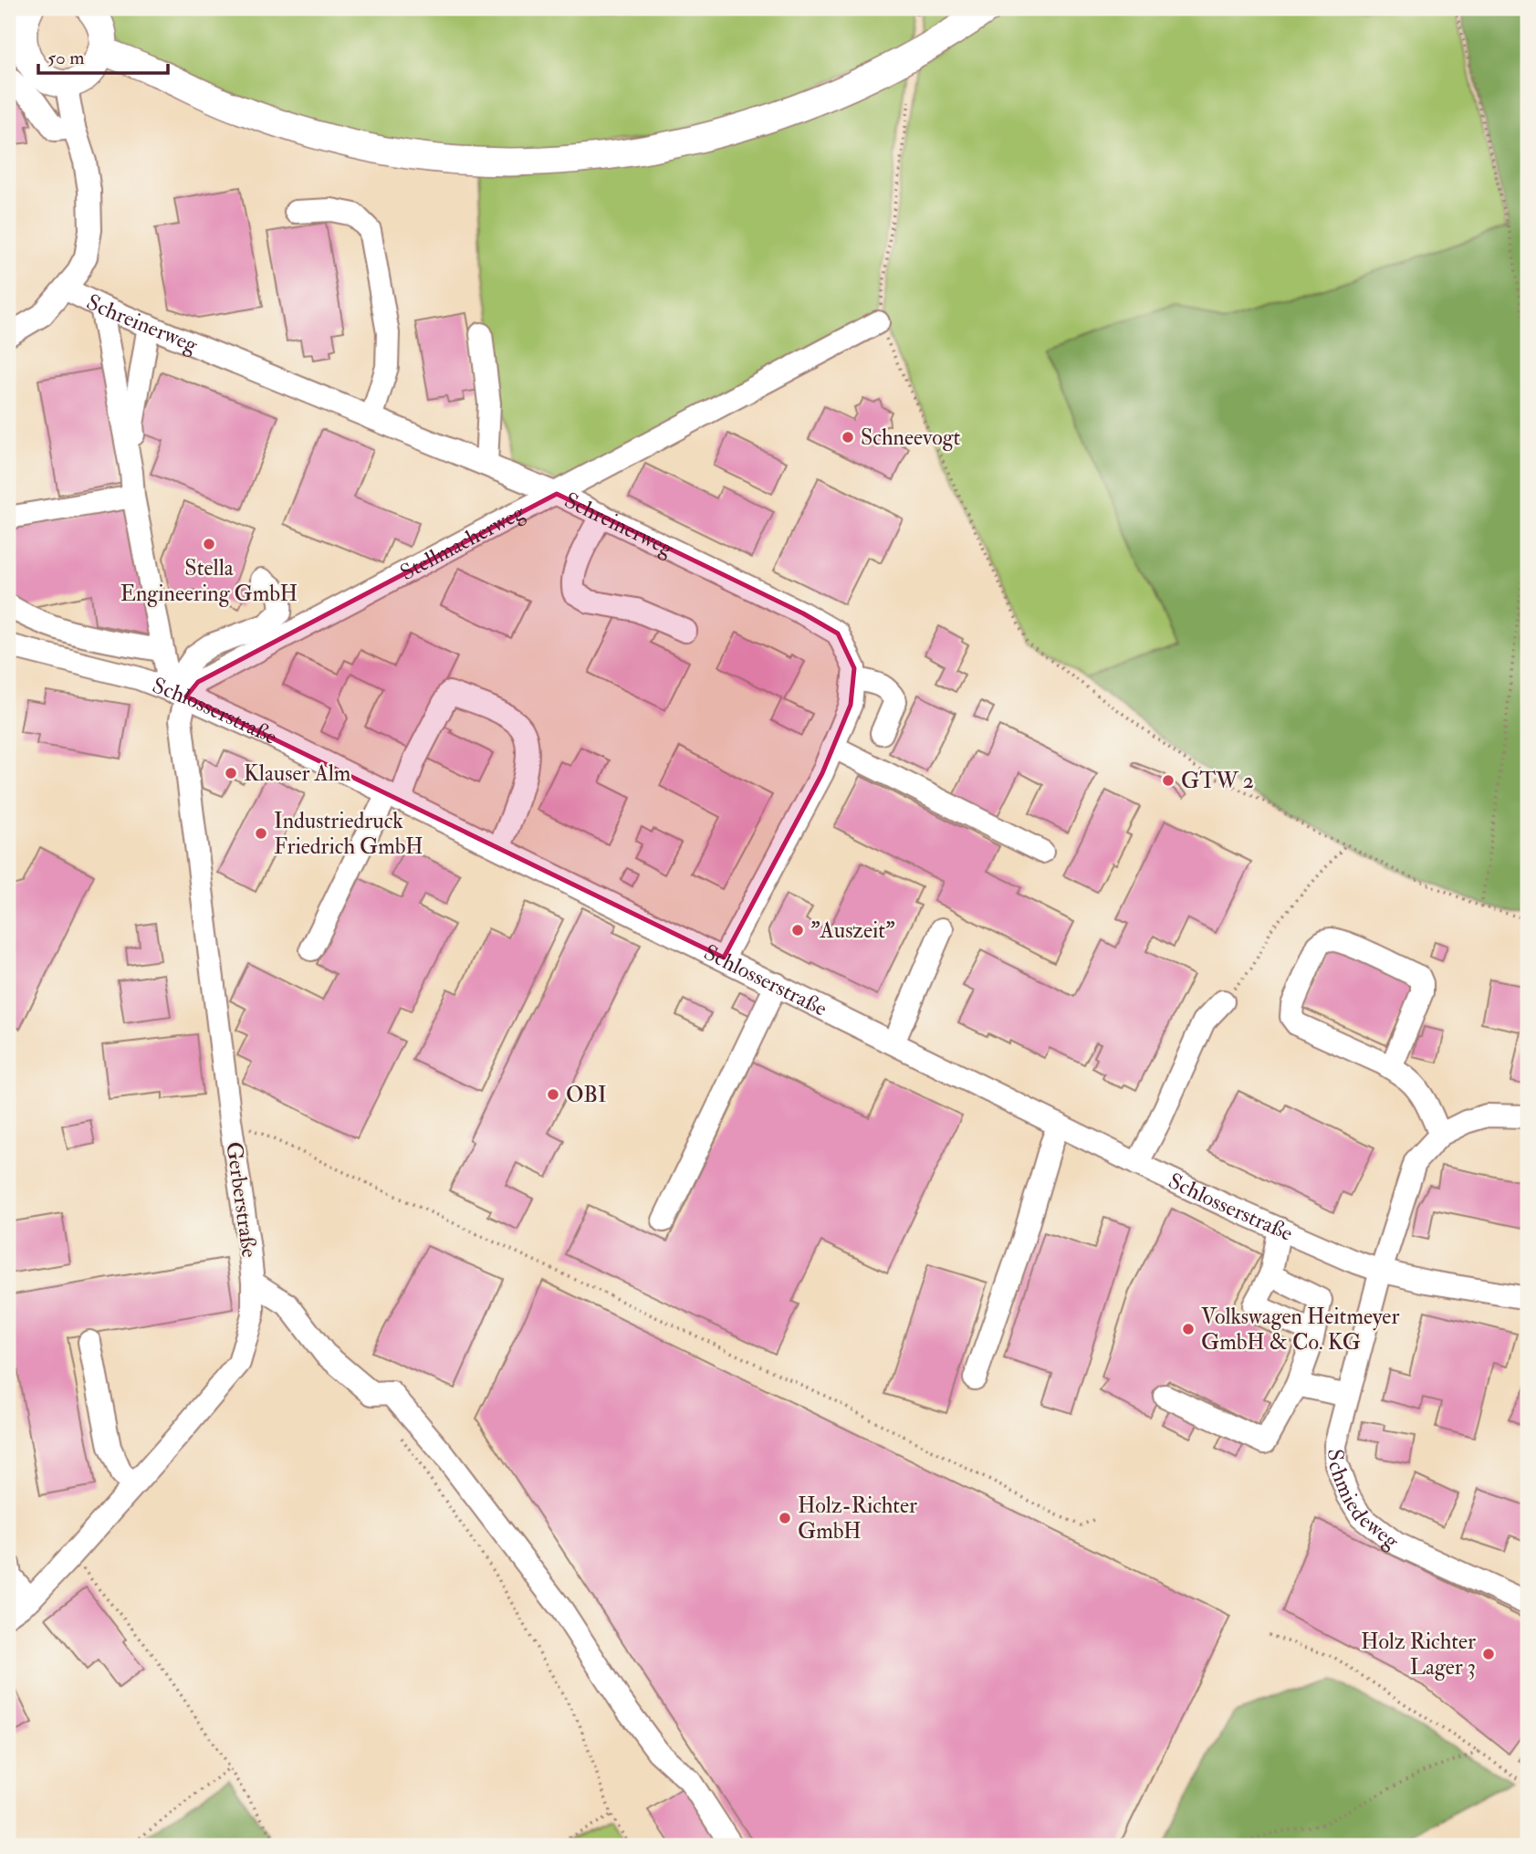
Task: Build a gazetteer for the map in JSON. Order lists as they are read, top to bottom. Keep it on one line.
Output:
{"streets":{"street":["Schreinerweg","Stellmacherweg","Schlosserstraße","Gerberstraße","Schmiedeweg"]},"crossings":[["Schreinerweg","Stellmacherweg"],["Schreinerweg","Schlosserstraße"],["Stellmacherweg","Schlosserstraße"],["Stellmacherweg","Gerberstraße"],["Schlosserstraße","Gerberstraße"],["Schlosserstraße","Schmiedeweg"]],"places":["Schneevogt","Stella Engineering GmbH","Klauser Alm","GTW 2","Industriedruck Friedrich GmbH","\"Auszeit\"","OBI","Volkswagen Heitmeyer GmbH & Co. KG","Holz-Richter GmbH","Holz Richter Lager 3"],"scale_bar":"50 m"}
